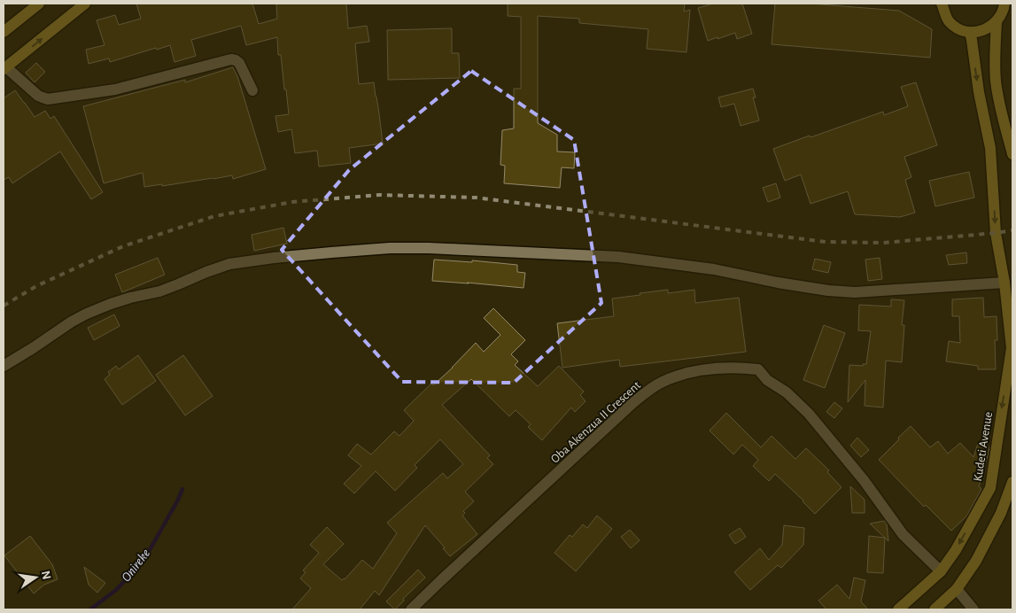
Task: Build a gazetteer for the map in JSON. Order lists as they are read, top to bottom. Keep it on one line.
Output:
{"streets":{"main road":["Kudeti Avenue"],"street":["Oba Akenzua II Crescent"]},"crossings":[["Oba Akenzua II Crescent","Kudeti Avenue"]],"water":["Onireke"],"north":"right"}
